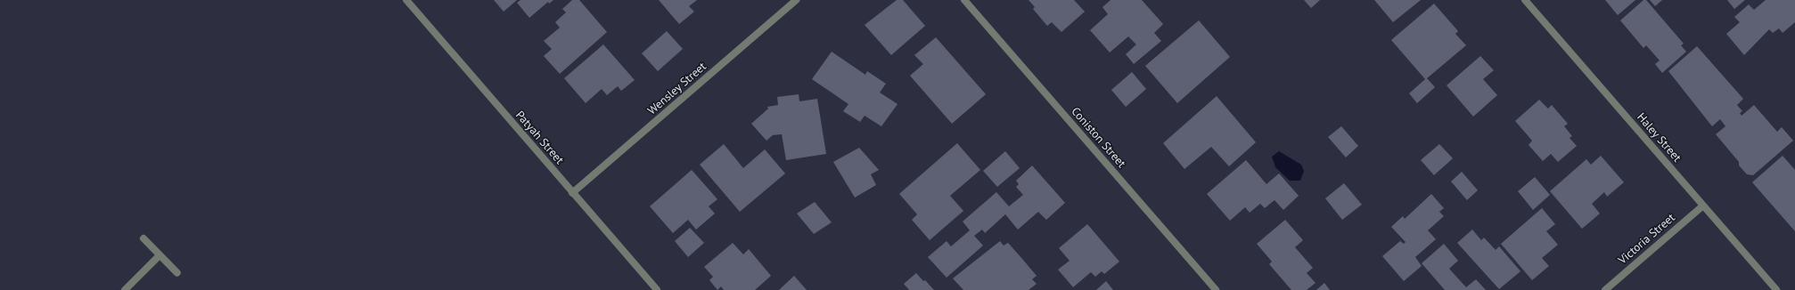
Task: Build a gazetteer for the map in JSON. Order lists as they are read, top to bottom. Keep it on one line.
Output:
{"streets":{"street":["Wensley Street","Patyah Street","Coniston Street","Haley Street","Victoria Street"]},"crossings":[["Wensley Street","Patyah Street"],["Haley Street","Victoria Street"]]}
